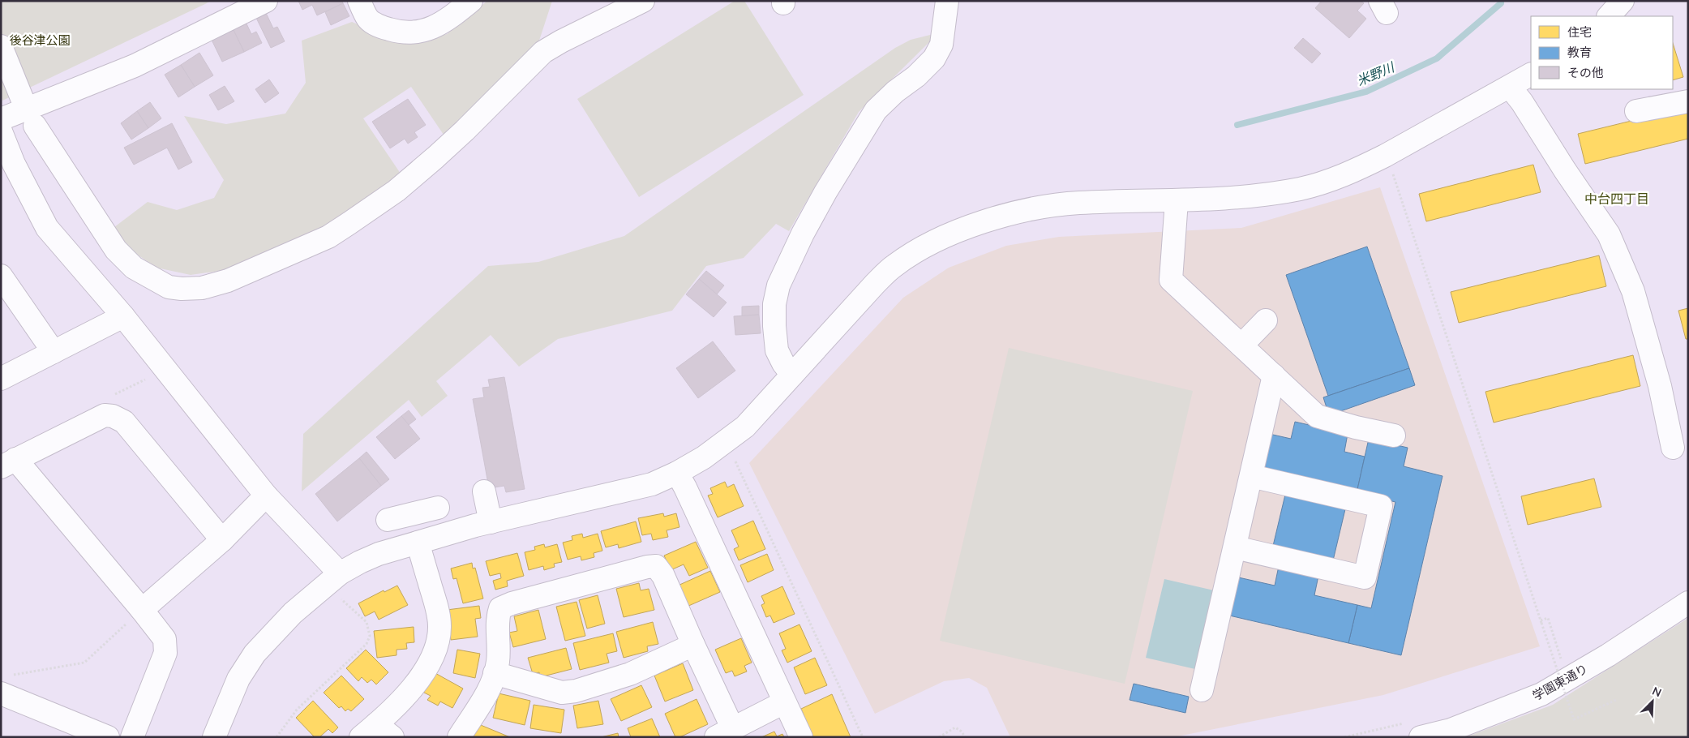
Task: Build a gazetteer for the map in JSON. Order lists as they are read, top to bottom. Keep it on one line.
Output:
{"streets":{"street":["学園東通り"]},"districts":["中台四丁目"],"water":["米野川"],"parks":["後谷津公園"],"legend":["住宅","教育","その他"],"north":"top right"}
